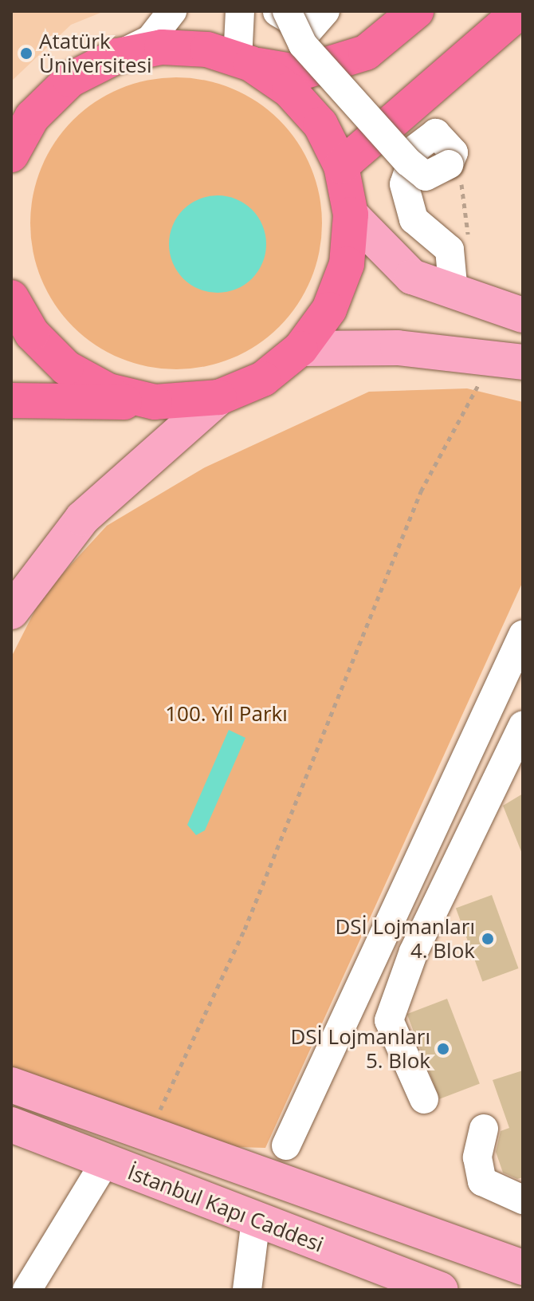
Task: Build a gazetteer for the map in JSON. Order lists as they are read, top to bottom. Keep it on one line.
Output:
{"streets":{"main road":["İstanbul Kapı Caddesi"]},"parks":["100. Yıl Parkı"],"places":["Atatürk Üniversitesi","DSİ Lojmanları 4. Blok","DSİ Lojmanları 5. Blok"]}
